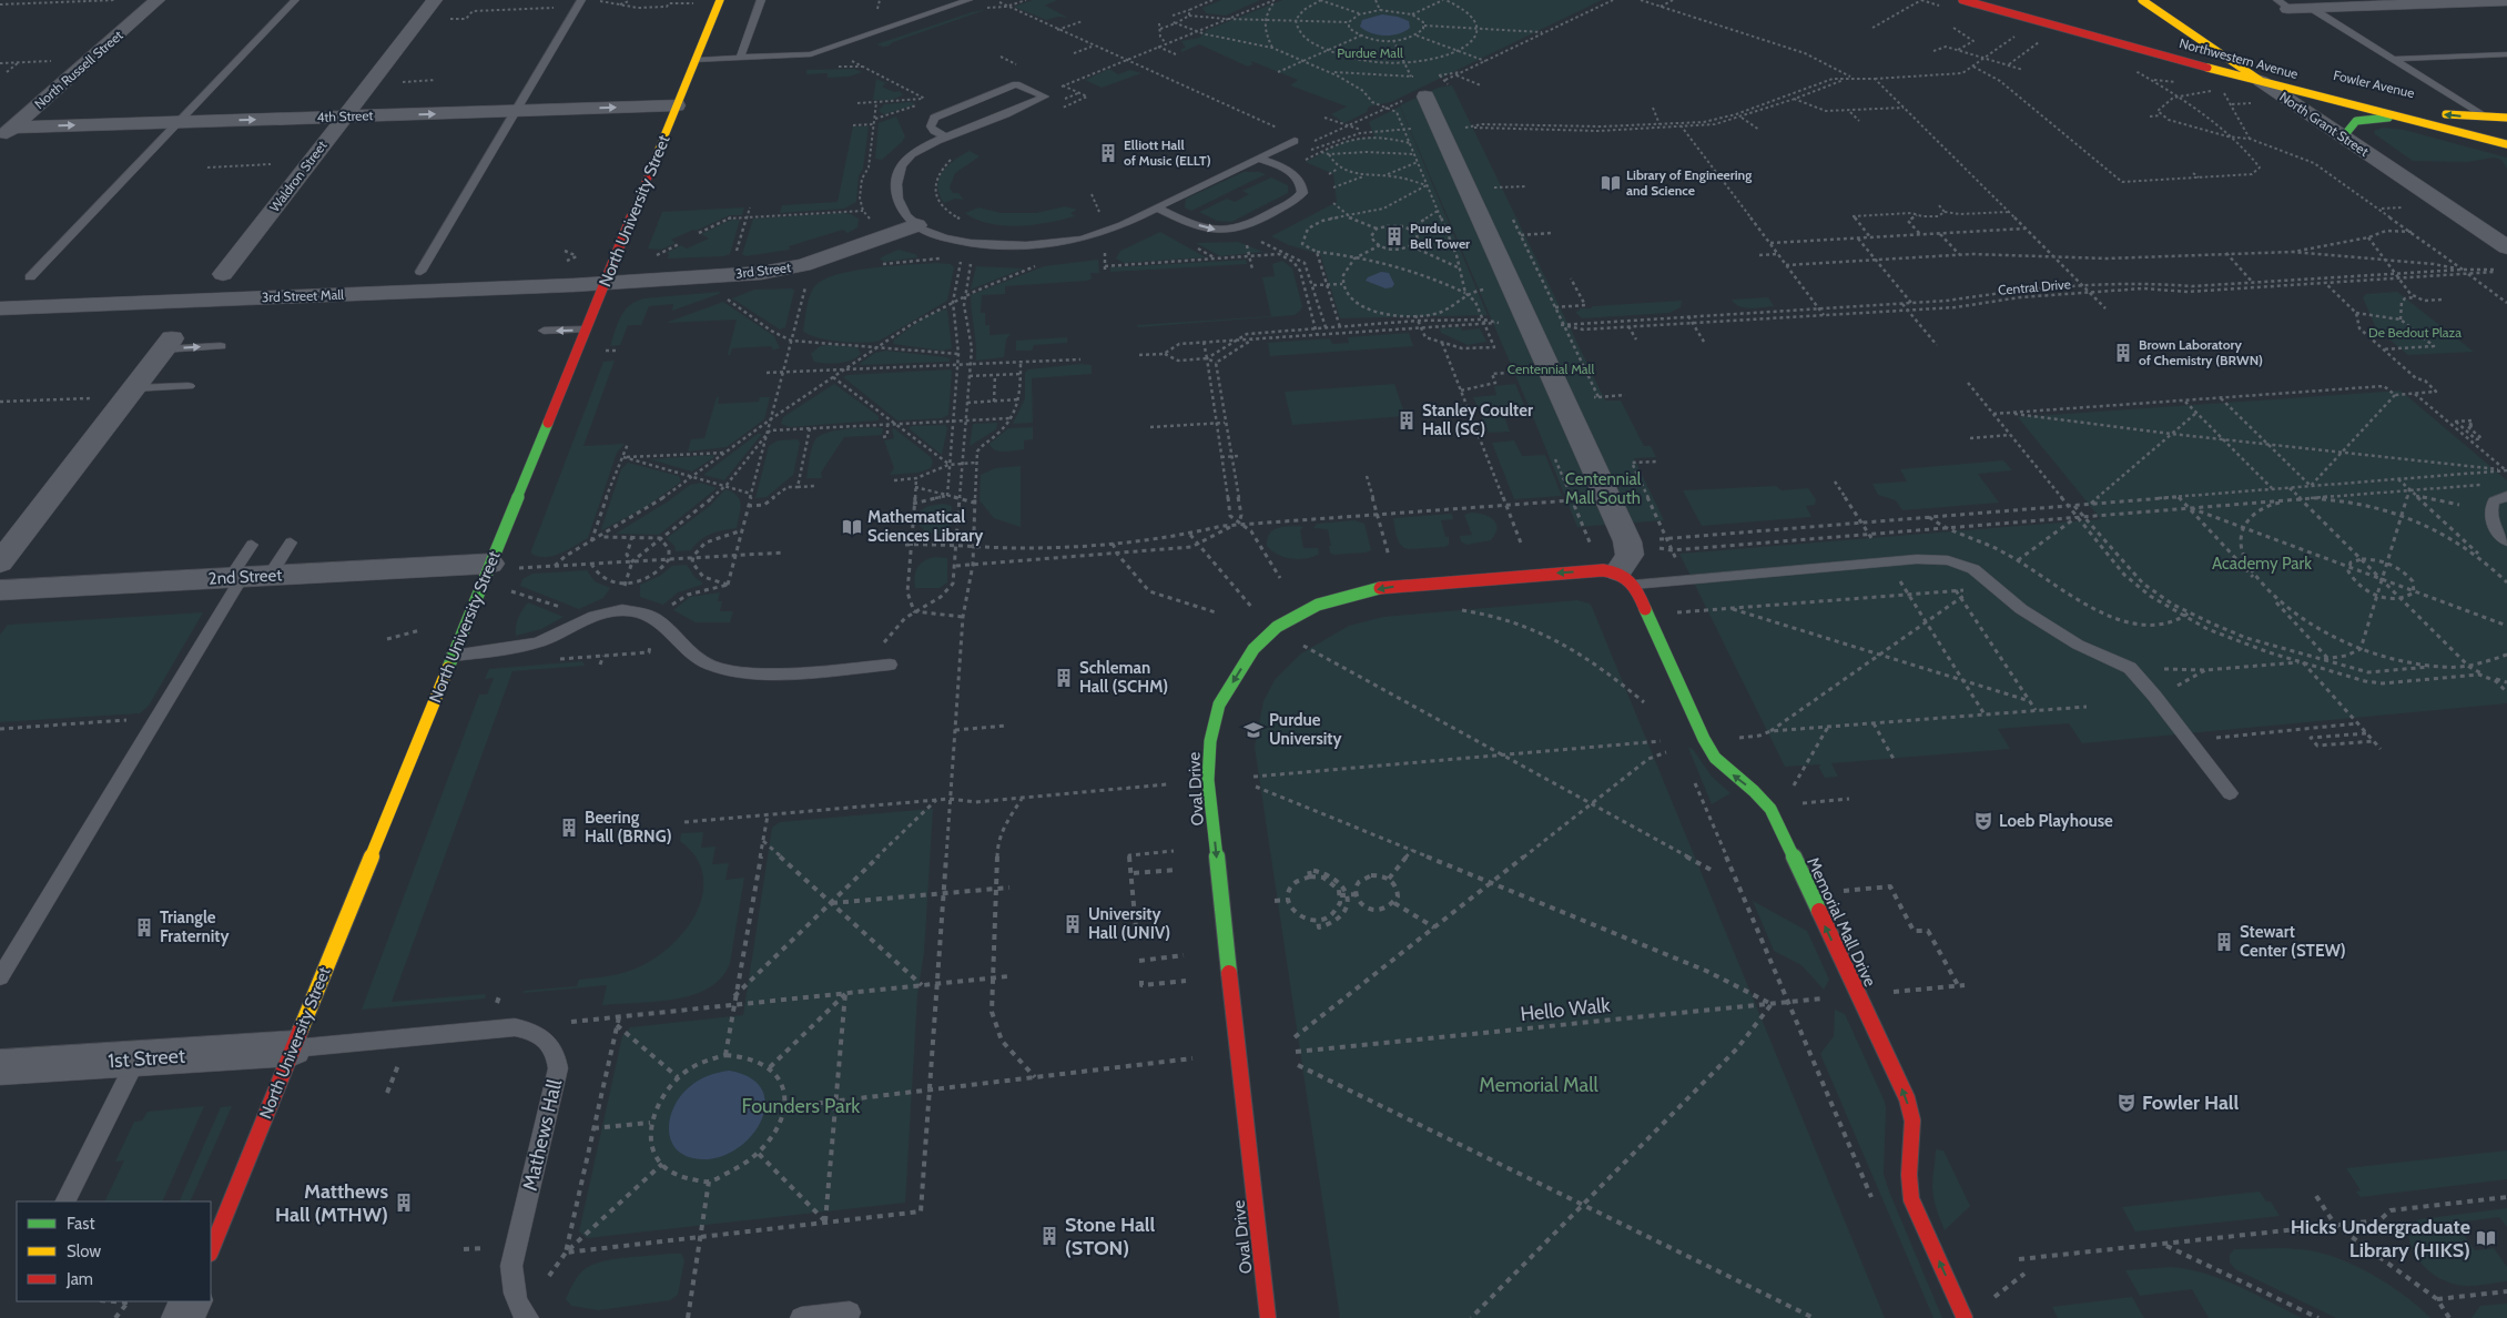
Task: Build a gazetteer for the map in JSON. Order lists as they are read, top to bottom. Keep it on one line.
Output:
{"streets":{"street":["Northwestern Avenue","North Russell Street","Fowler Avenue","4th Street","North Grant Street","Waldron Street","North University Street","3rd Street","3rd Street Mall","2nd Street","Oval Drive","Memorial Mall Drive","1st Street"],"lane":["Mathews Hall"],"path":["Central Drive","Hello Walk"]},"crossings":[["Northwestern Avenue","Fowler Avenue"],["Northwestern Avenue","North Grant Street"],["North Russell Street","4th Street"],["Fowler Avenue","North Grant Street"],["4th Street","Waldron Street"],["4th Street","North University Street"],["North University Street","3rd Street"],["North University Street","3rd Street Mall"],["North University Street","2nd Street"],["North University Street","1st Street"],["North University Street","Mathews Hall"],["3rd Street","3rd Street Mall"],["Oval Drive","Memorial Mall Drive"],["1st Street","Mathews Hall"]],"one_way":["4th Street","Memorial Mall Drive"],"parks":["Purdue Mall","De Bedout Plaza","Centennial Mall","Centennial Mall South","Academy Park","Memorial Mall","Founders Park"],"places":{"building":["Elliott Hall of Music (ELLT)","Purdue Bell Tower","Brown Laboratory of Chemistry (BRWN)","Stanley Coulter Hall (SC)","Schleman Hall (SCHM)","Beering Hall (BRNG)","University Hall (UNIV)","Triangle Fraternity","Stewart Center (STEW)","Matthews Hall (MTHW)","Stone Hall (STON)"],"library":["Library of Engineering and Science","Mathematical Sciences Library","Hicks Undergraduate Library (HIKS)"],"school or university":["Purdue University"],"theatre":["Loeb Playhouse","Fowler Hall"]},"legend":["Fast","Slow","Jam"]}
